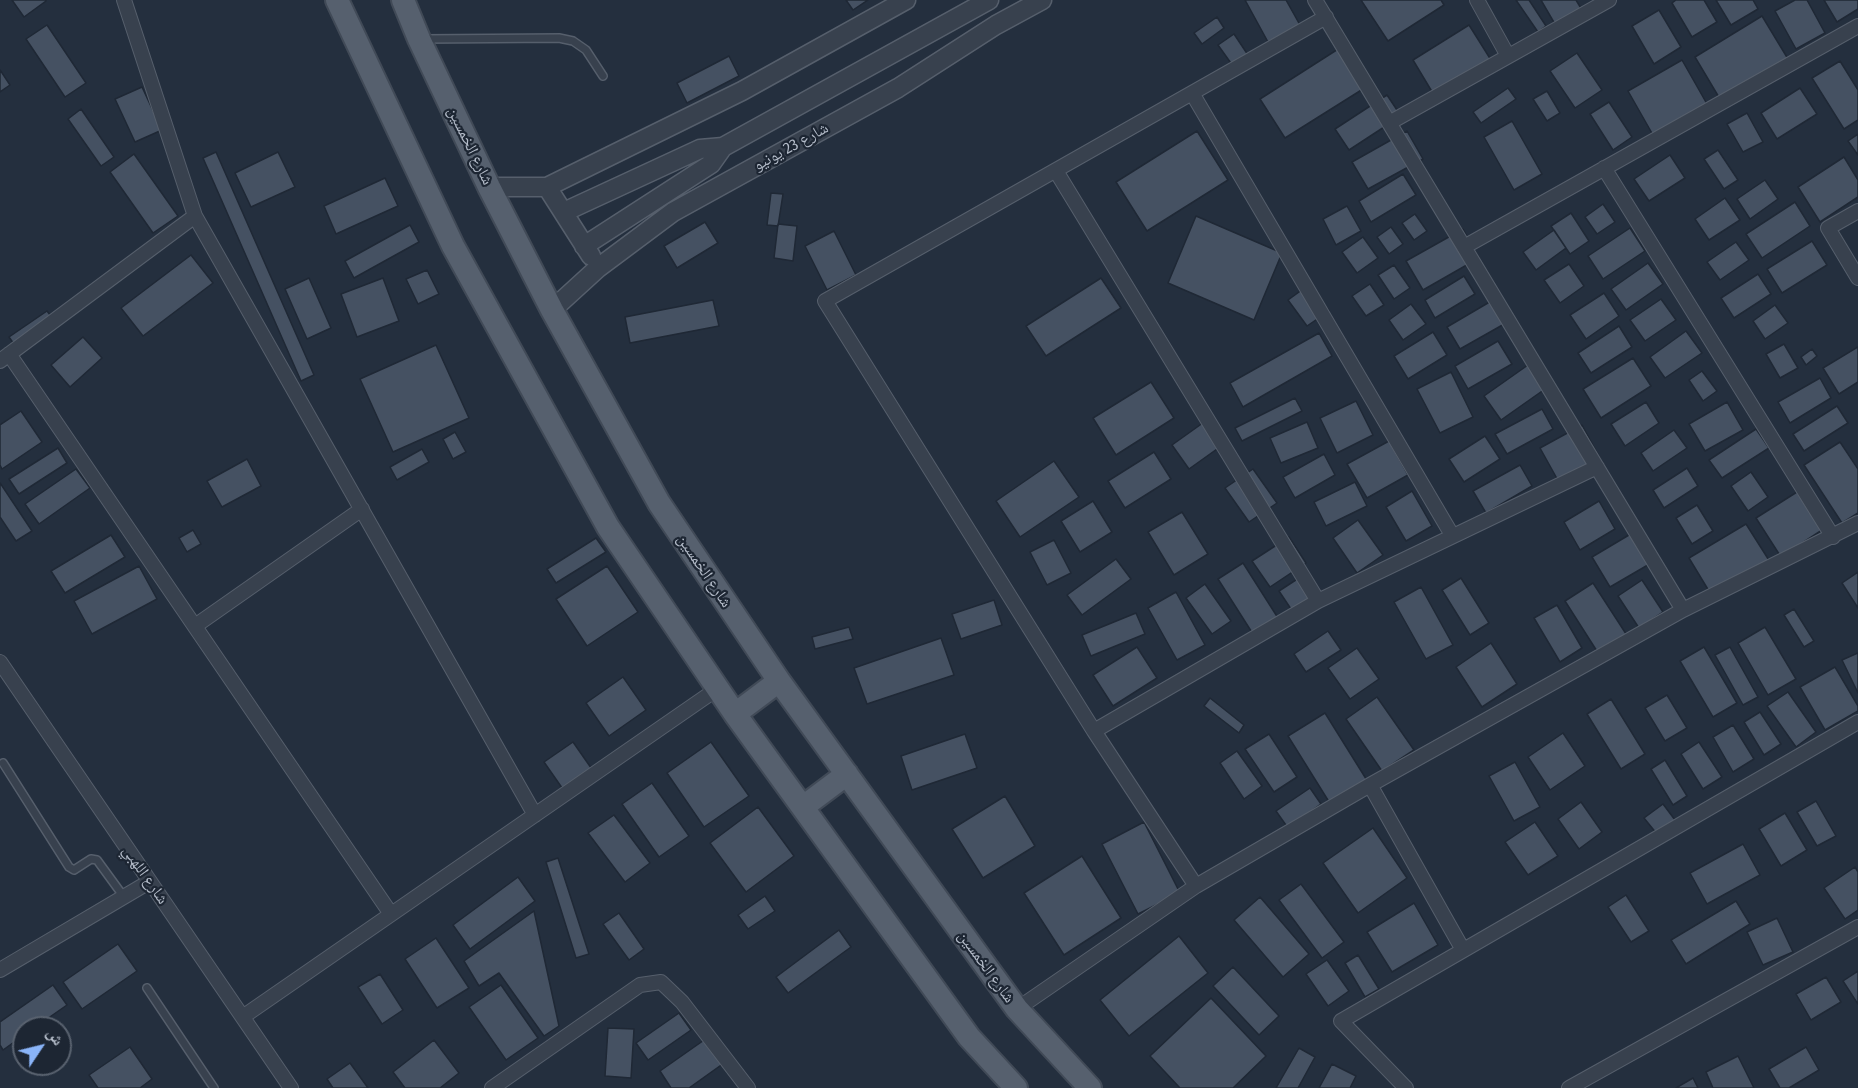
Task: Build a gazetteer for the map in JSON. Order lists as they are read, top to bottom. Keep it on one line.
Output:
{"streets":{"main road":["شارع الخمسين"],"street":["شارع 23 يونيو","شارع اللهبي"]},"crossings":[["شارع الخمسين","شارع 23 يونيو"]],"north":"top right"}
